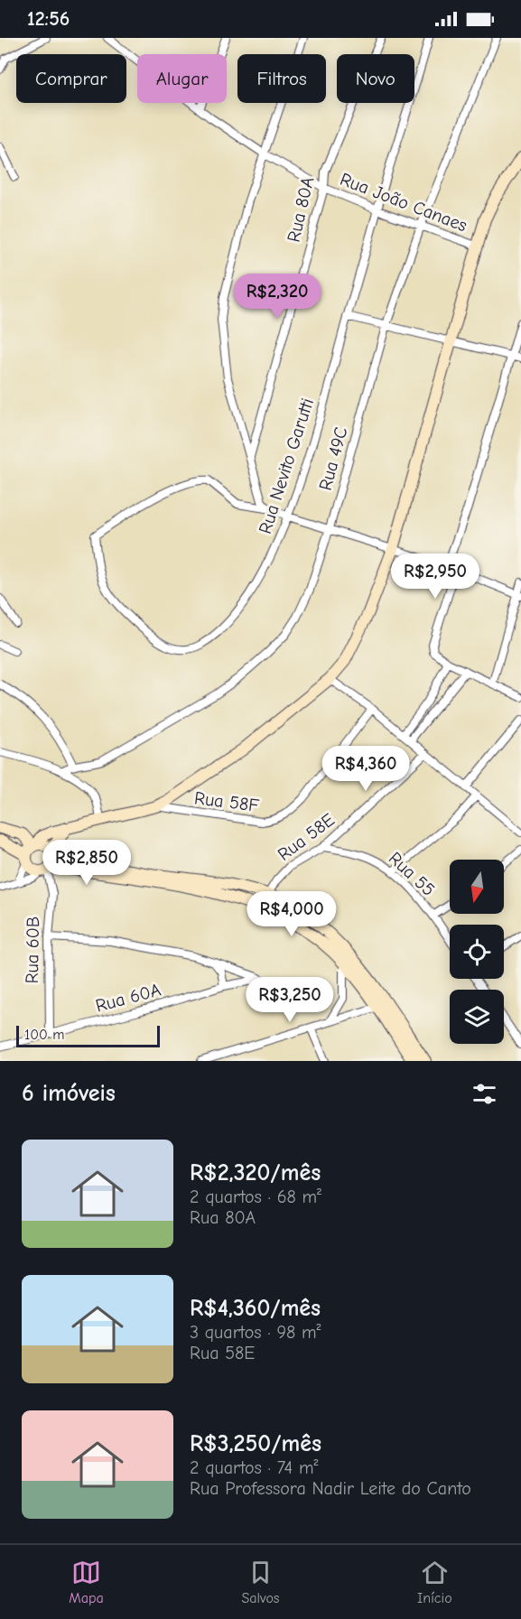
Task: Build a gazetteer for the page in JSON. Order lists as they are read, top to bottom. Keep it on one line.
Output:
{"streets":{"street":["Rua João Canaes","Rua 80A","Rua 49C","Rua Nevito Garutti","Rua 58F","Rua 58E","Rua 55","Rua 60B","Rua 60A"]},"crossings":[["Rua João Canaes","Rua 80A"],["Rua João Canaes","Rua 49C"],["Rua João Canaes","Rua Nevito Garutti"],["Rua 58E","Rua 55"],["Rua 60B","Rua 60A"]],"scale_bar":"100 m","north":"bottom","page":{"status":"12:56","chip":["Comprar","Alugar","Filtros","Novo"],"price":["R$2,320","R$2,950","R$4,360","R$2,850","R$4,000","R$3,250"],"scale":"100 m","heading":"6 imóveis","list":[{"name":"R$2,320/mês","note":"2 quartos · 68 m² · Rua 80A"},{"name":"R$4,360/mês","note":"3 quartos · 98 m² · Rua 58E"},{"name":"R$3,250/mês","note":"2 quartos · 74 m² · Rua Professora Nadir Leite do Canto"}],"tabs":["Mapa","Salvos","Início"]}}
